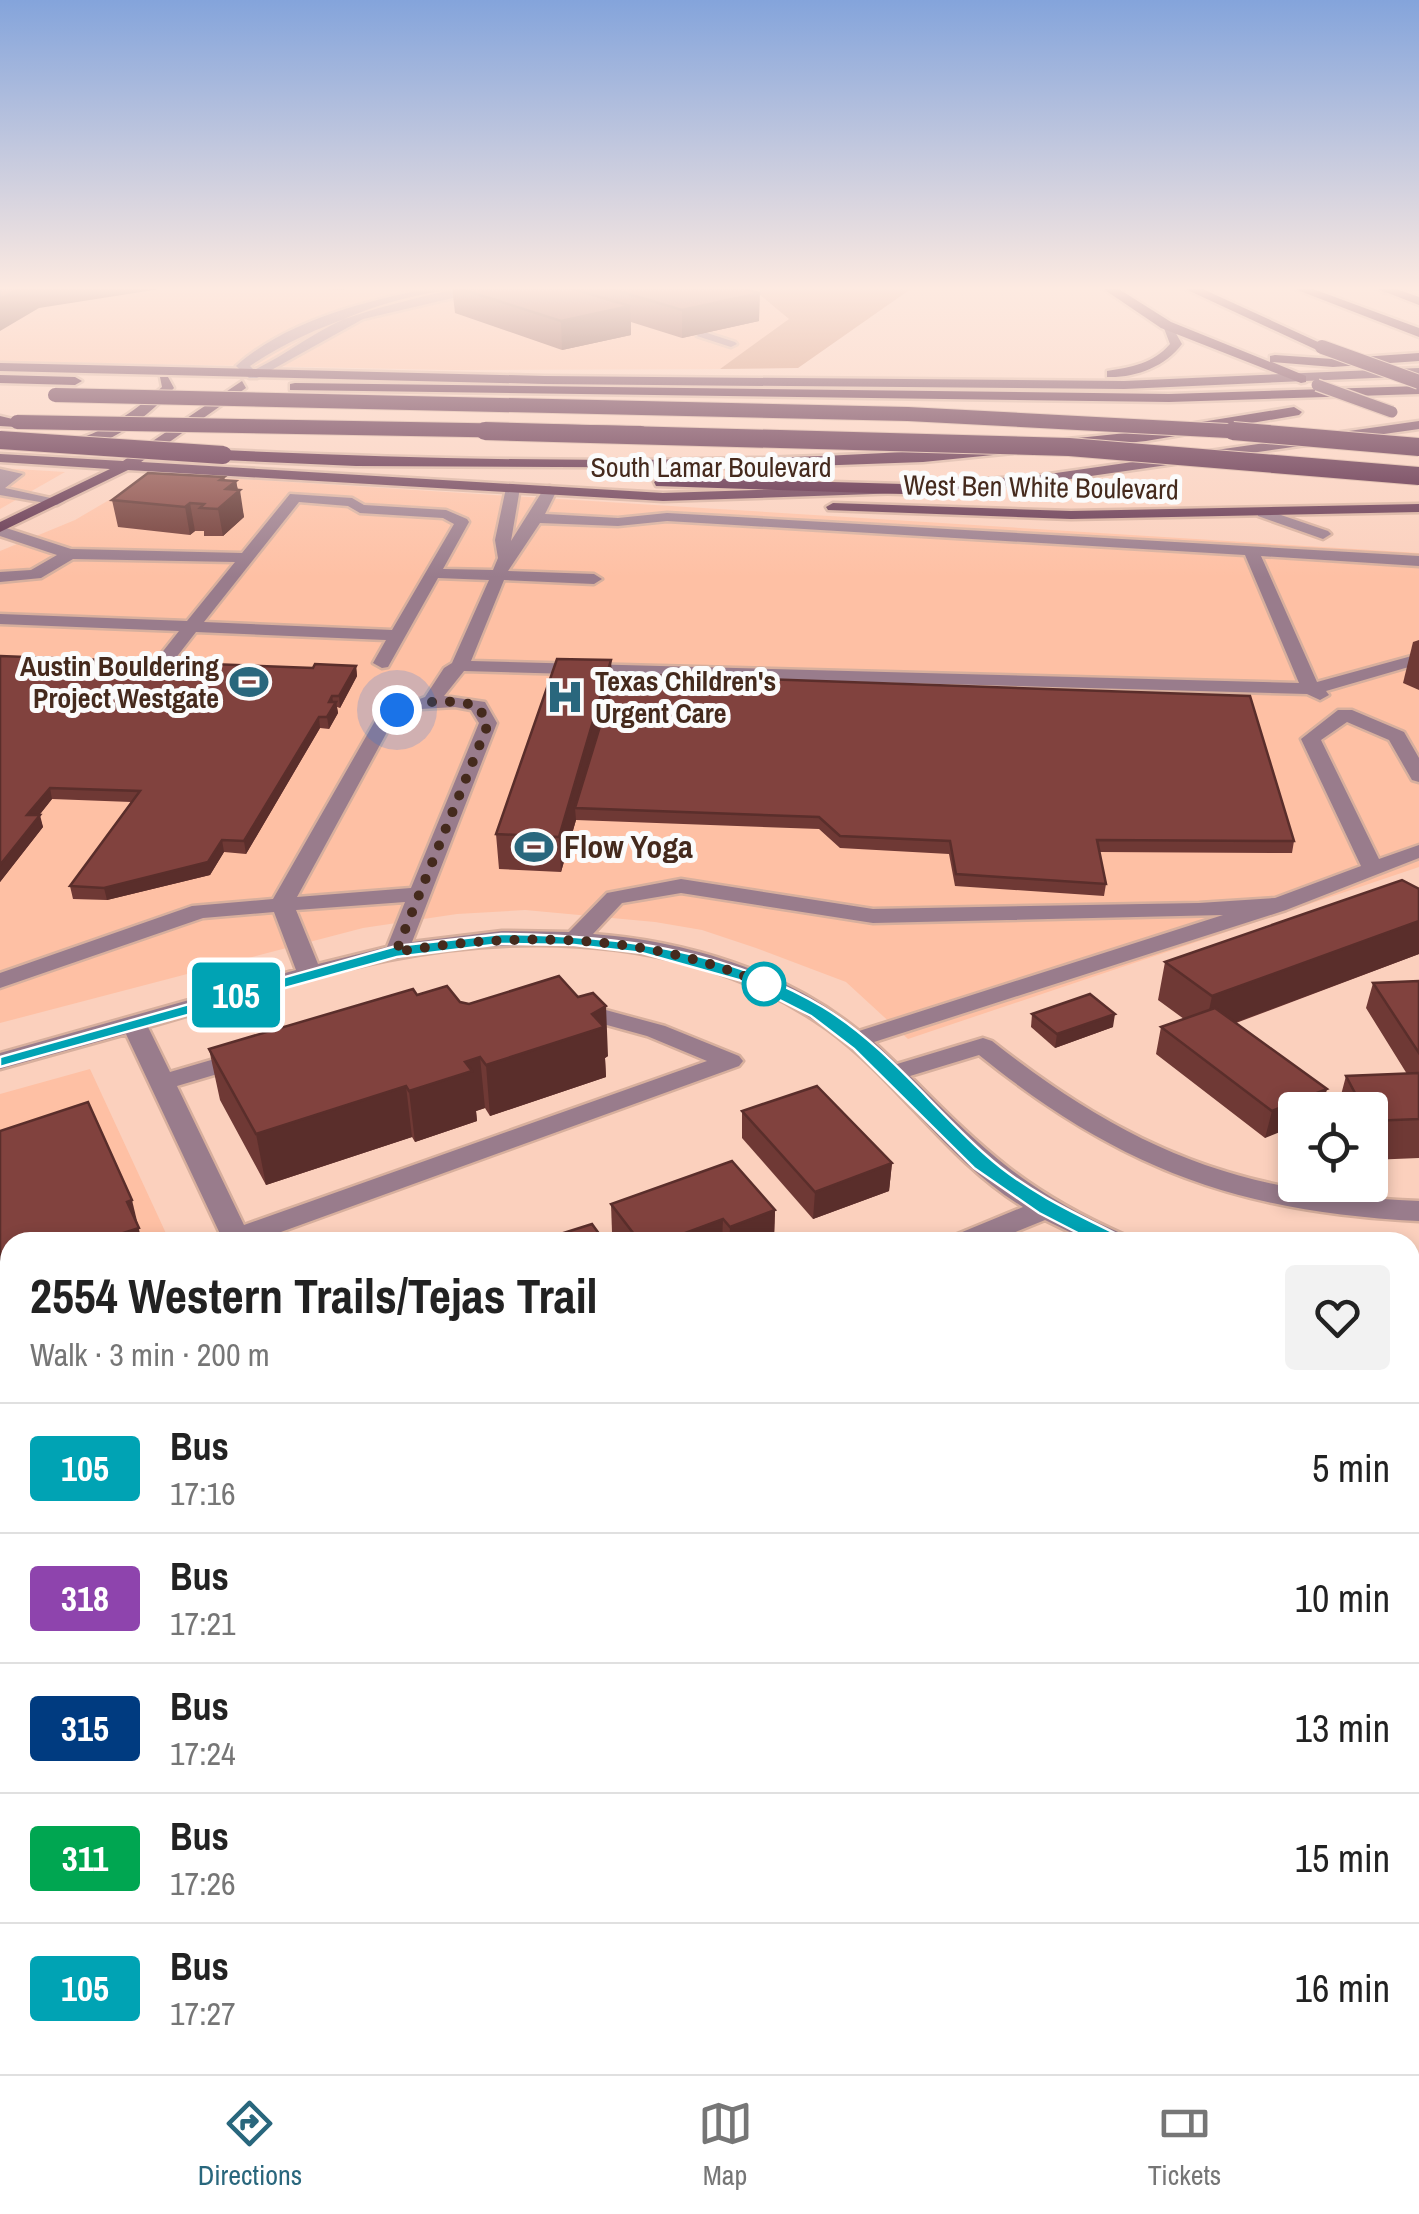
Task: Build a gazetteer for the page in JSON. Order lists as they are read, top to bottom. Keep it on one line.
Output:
{"streets":{"main road":["South Lamar Boulevard","West Ben White Boulevard"]},"crossings":[["South Lamar Boulevard","West Ben White Boulevard"]],"places":{"sports":["Austin Bouldering Project Westgate","Flow Yoga"],"hospital":["Texas Children's Urgent Care"]},"lines":["bus line 105"],"page":{"on_map":"105","heading":["2554 Western Trails/Tejas Trail","Walk · 3 min · 200 m"],"list":[{"mark":"105","name":"Bus","note":"17:16","value":"5 min"},{"mark":"318","name":"Bus","note":"17:21","value":"10 min"},{"mark":"315","name":"Bus","note":"17:24","value":"13 min"},{"mark":"311","name":"Bus","note":"17:26","value":"15 min"},{"mark":"105","name":"Bus","note":"17:27","value":"16 min"}],"tabs":["Directions","Map","Tickets"]}}
